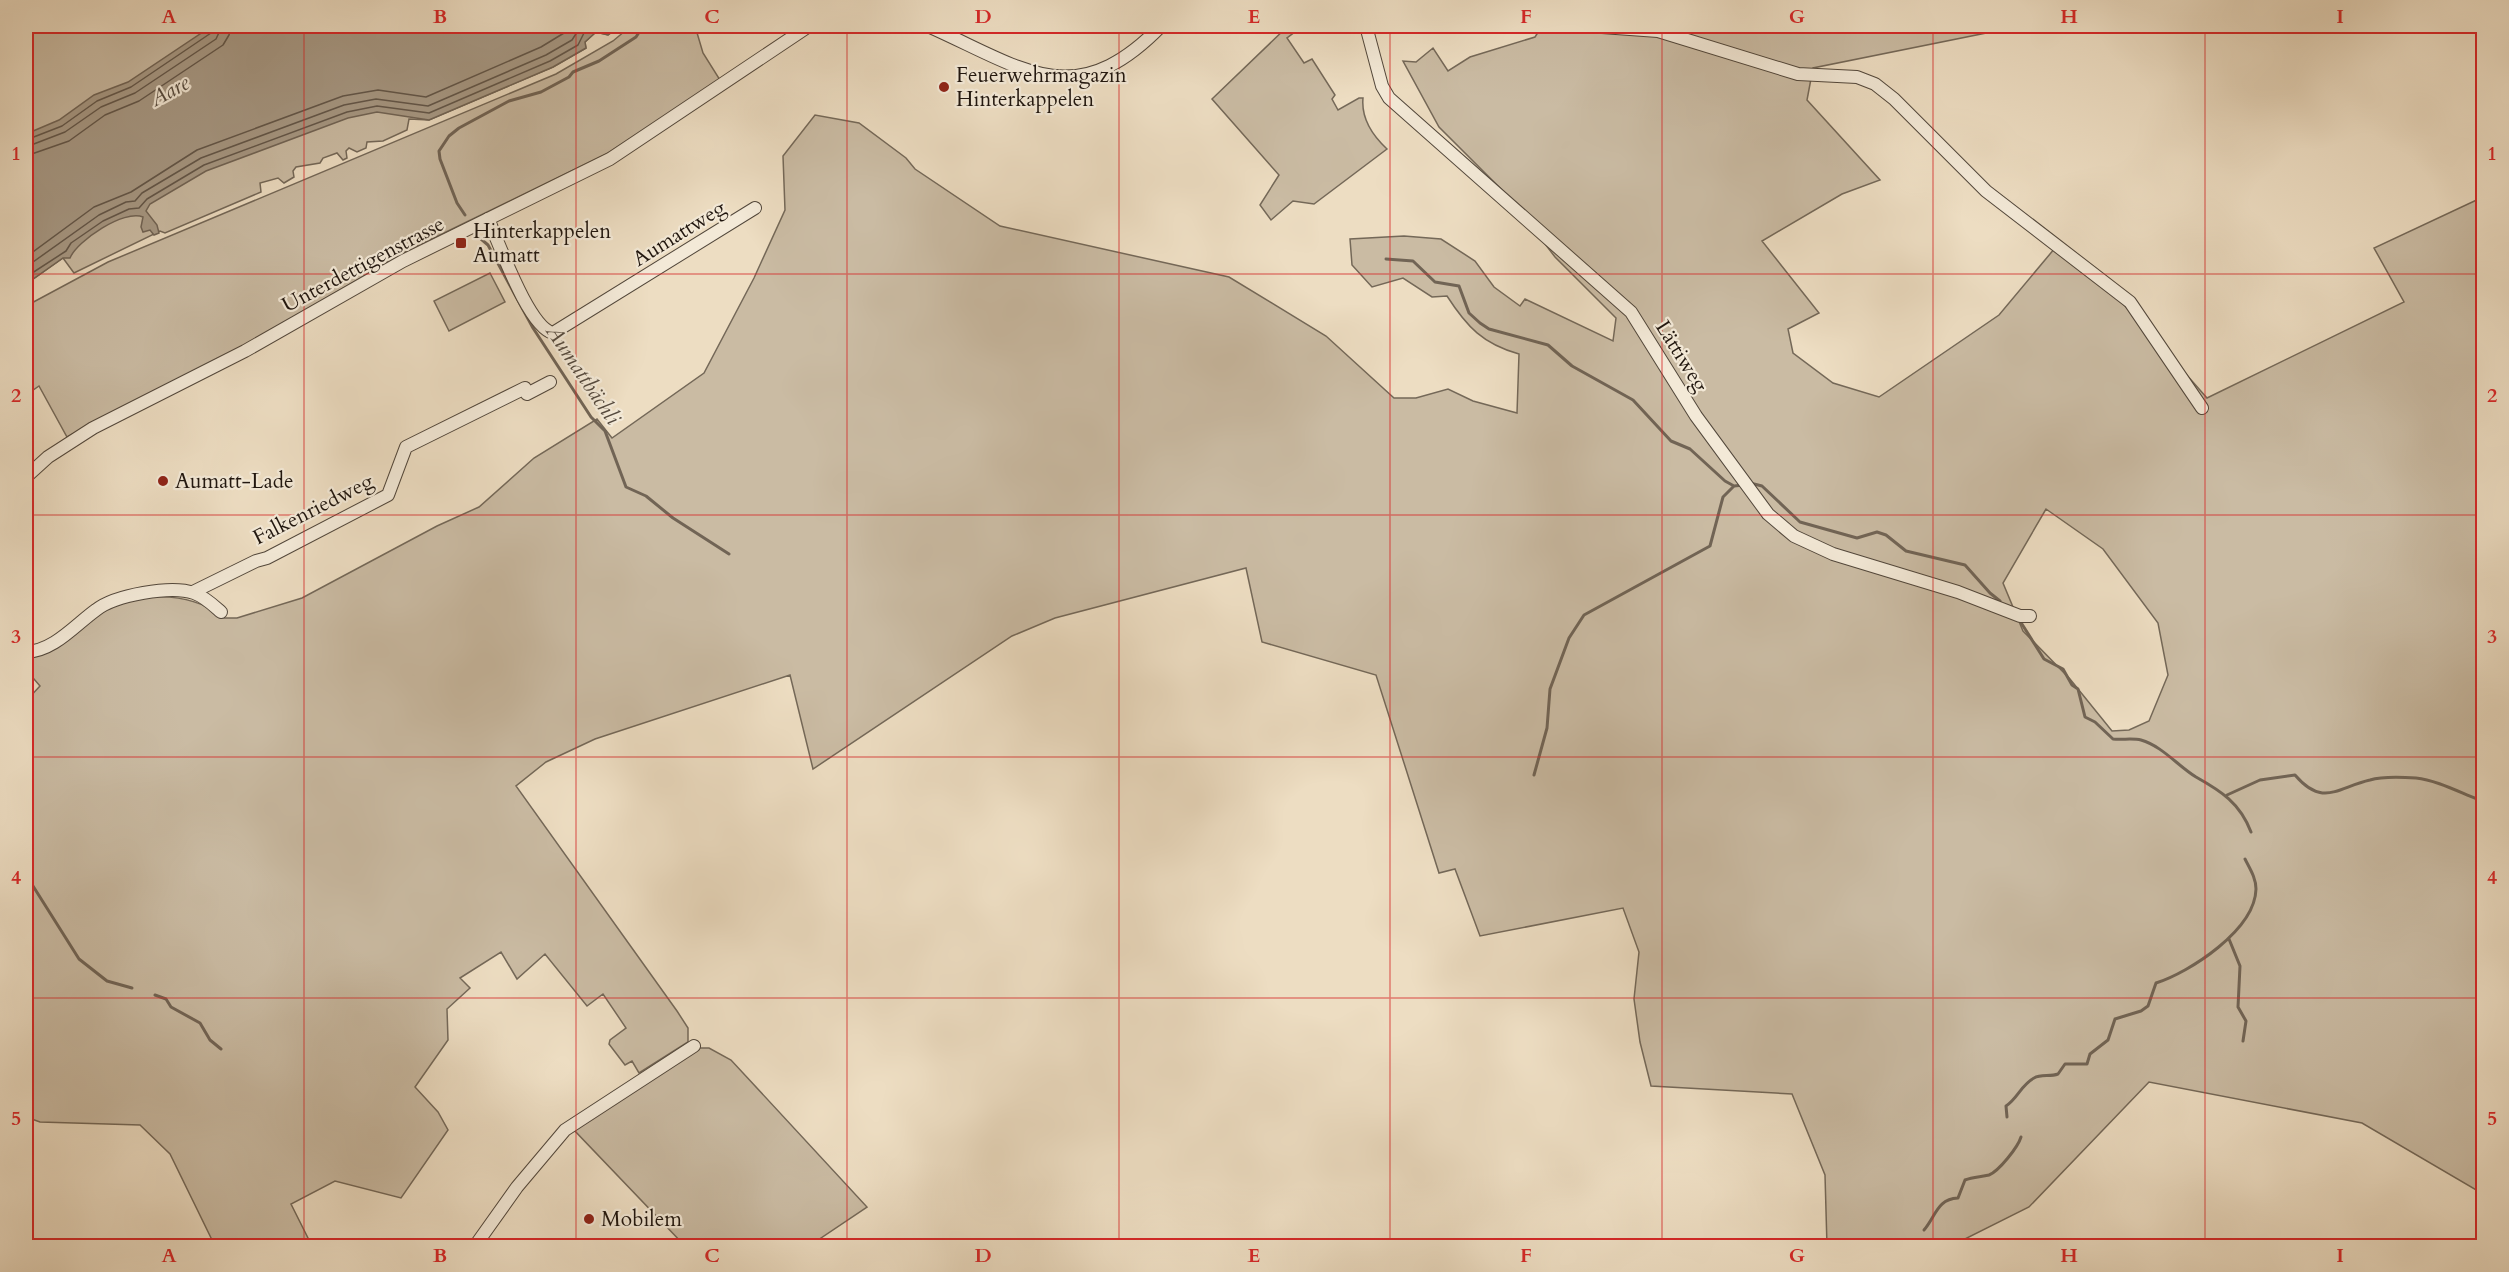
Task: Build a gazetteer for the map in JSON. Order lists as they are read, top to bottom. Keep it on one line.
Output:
{"streets":{"street":["Aumattweg","Unterdettigenstrasse","Lättiweg","Falkenriedweg"]},"crossings":[["Aumattweg","Unterdettigenstrasse"]],"water":["Aare","Aumattbächli"],"places":{"other":["Feuerwehrmagazin Hinterkappelen","Aumatt-Lade","Mobilem"],"transit":["Hinterkappelen Aumatt"]},"grid":{"columns":["A","B","C","D","E","F","G","H","I"],"rows":["1","2","3","4","5"]}}
